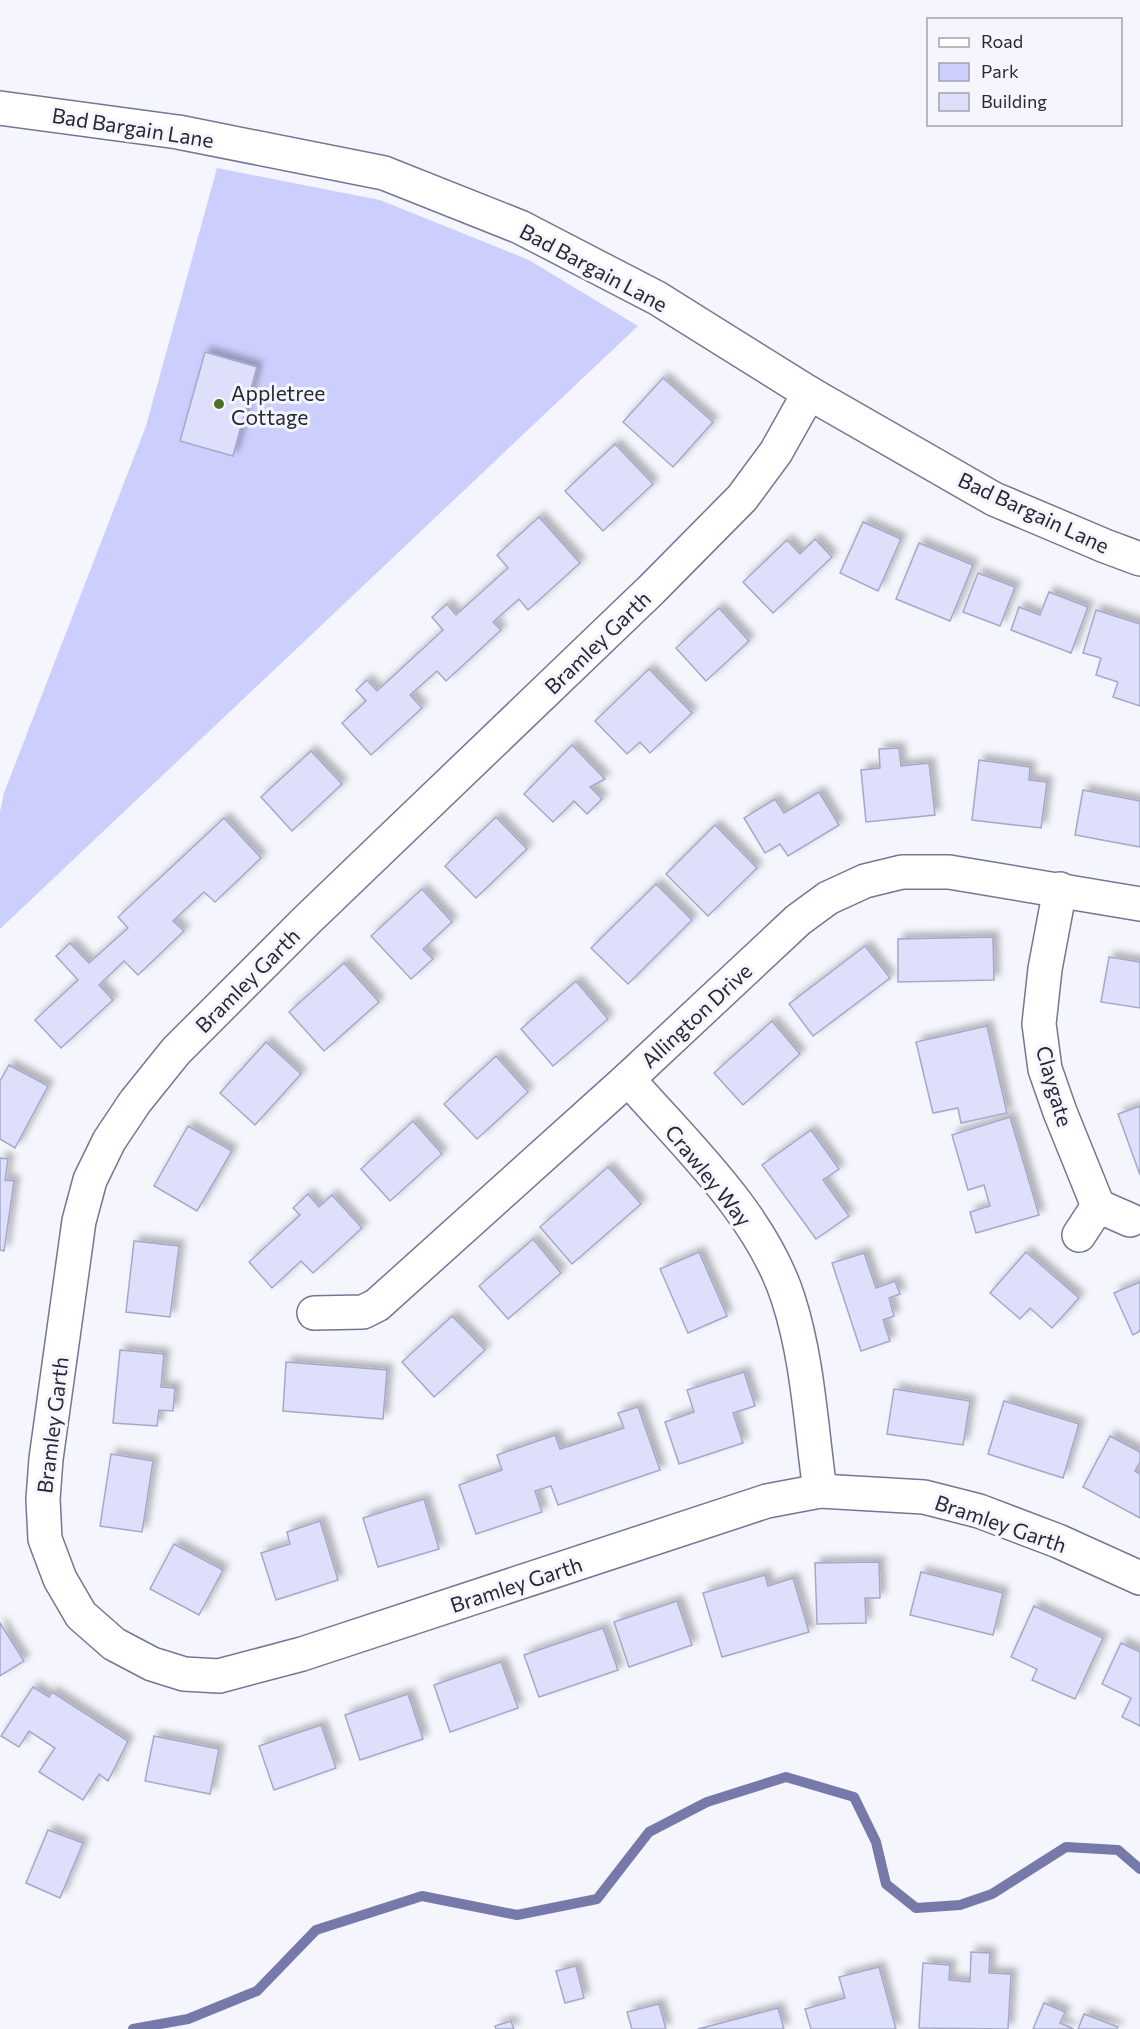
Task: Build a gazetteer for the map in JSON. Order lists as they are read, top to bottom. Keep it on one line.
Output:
{"streets":{"street":["Bad Bargain Lane","Bramley Garth","Allington Drive","Claygate","Crawley Way"]},"crossings":[["Bad Bargain Lane","Bramley Garth"],["Bramley Garth","Crawley Way"],["Allington Drive","Claygate"],["Allington Drive","Crawley Way"]],"places":["Appletree Cottage"],"legend":["Road","Park","Building"]}
